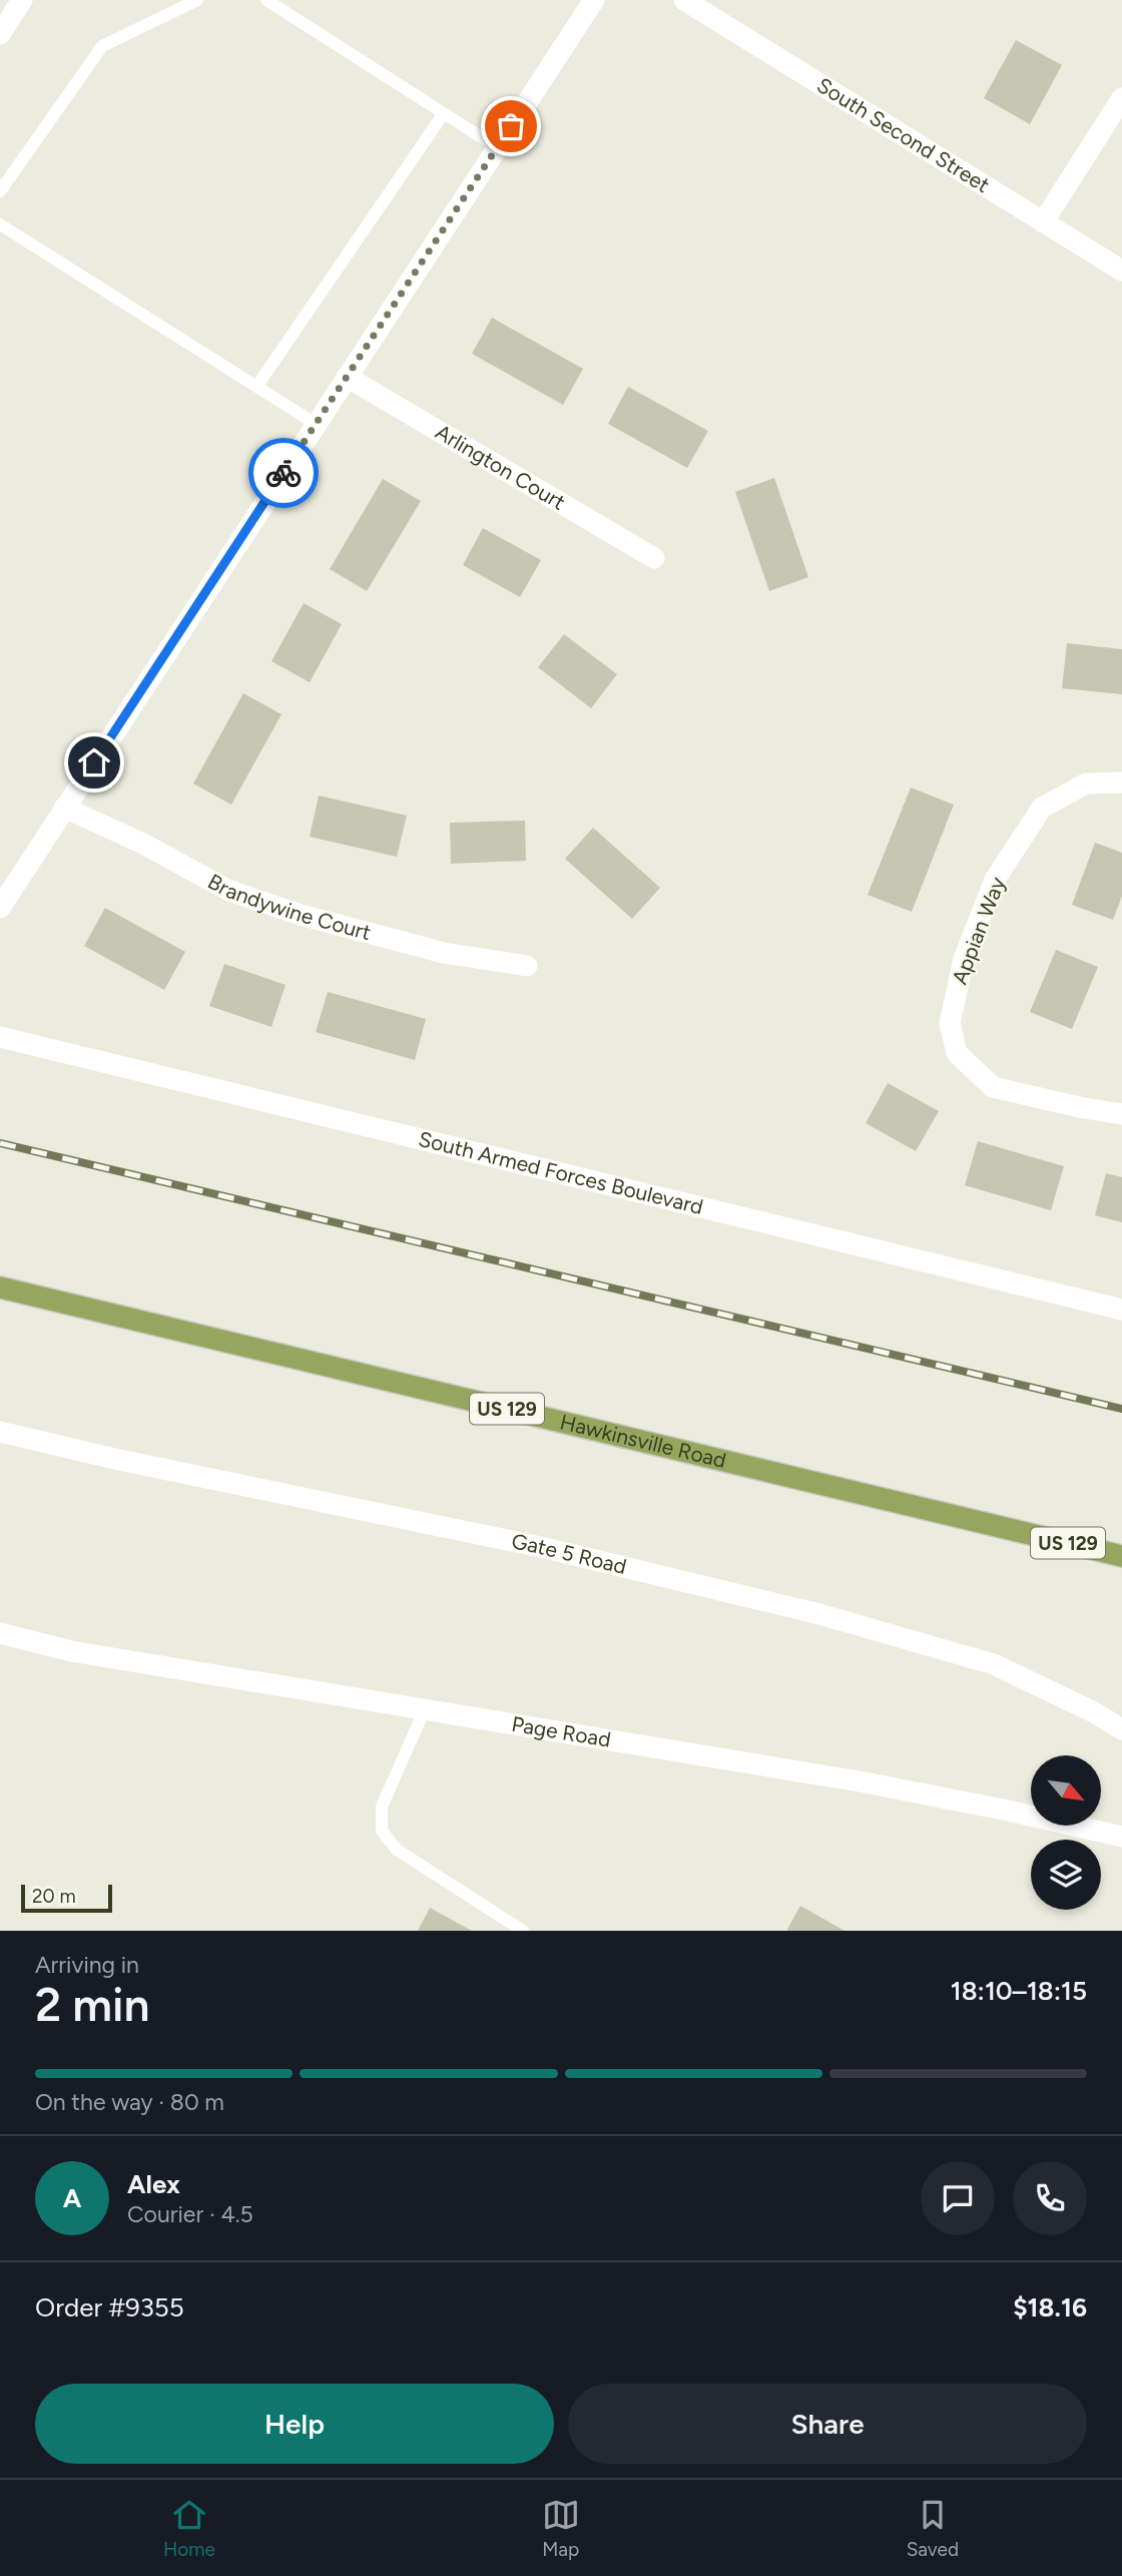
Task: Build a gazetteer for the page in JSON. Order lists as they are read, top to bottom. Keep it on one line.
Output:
{"streets":{"main road":["US 129","Hawkinsville Road"],"street":["South Second Street","Arlington Court","Brandywine Court","Appian Way","South Armed Forces Boulevard","Gate 5 Road","Page Road"]},"scale_bar":"20 m","north":"bottom right","page":{"scale":"20 m","heading":["2 min","Arriving in","18:10–18:15"],"panel":["Alex","Courier · 4.5","Order #9355","$18.16"],"bar":"On the way · 80 m","round":"A","buttons":["Help","Share"],"tabs":["Home","Map","Saved"]}}
